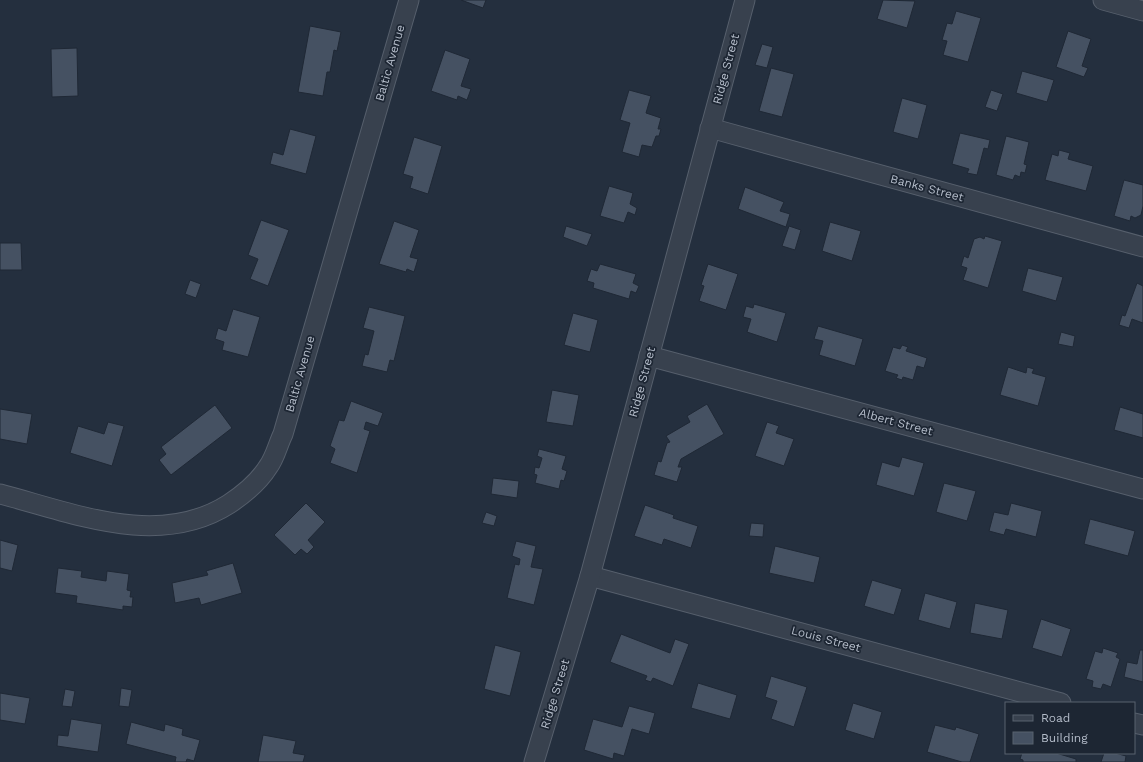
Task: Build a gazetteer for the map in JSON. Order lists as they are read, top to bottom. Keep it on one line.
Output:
{"streets":{"street":["Baltic Avenue","Ridge Street","Banks Street","Albert Street","Louis Street"]},"crossings":[["Ridge Street","Banks Street"],["Ridge Street","Albert Street"],["Ridge Street","Louis Street"]],"legend":["Road","Building"]}
